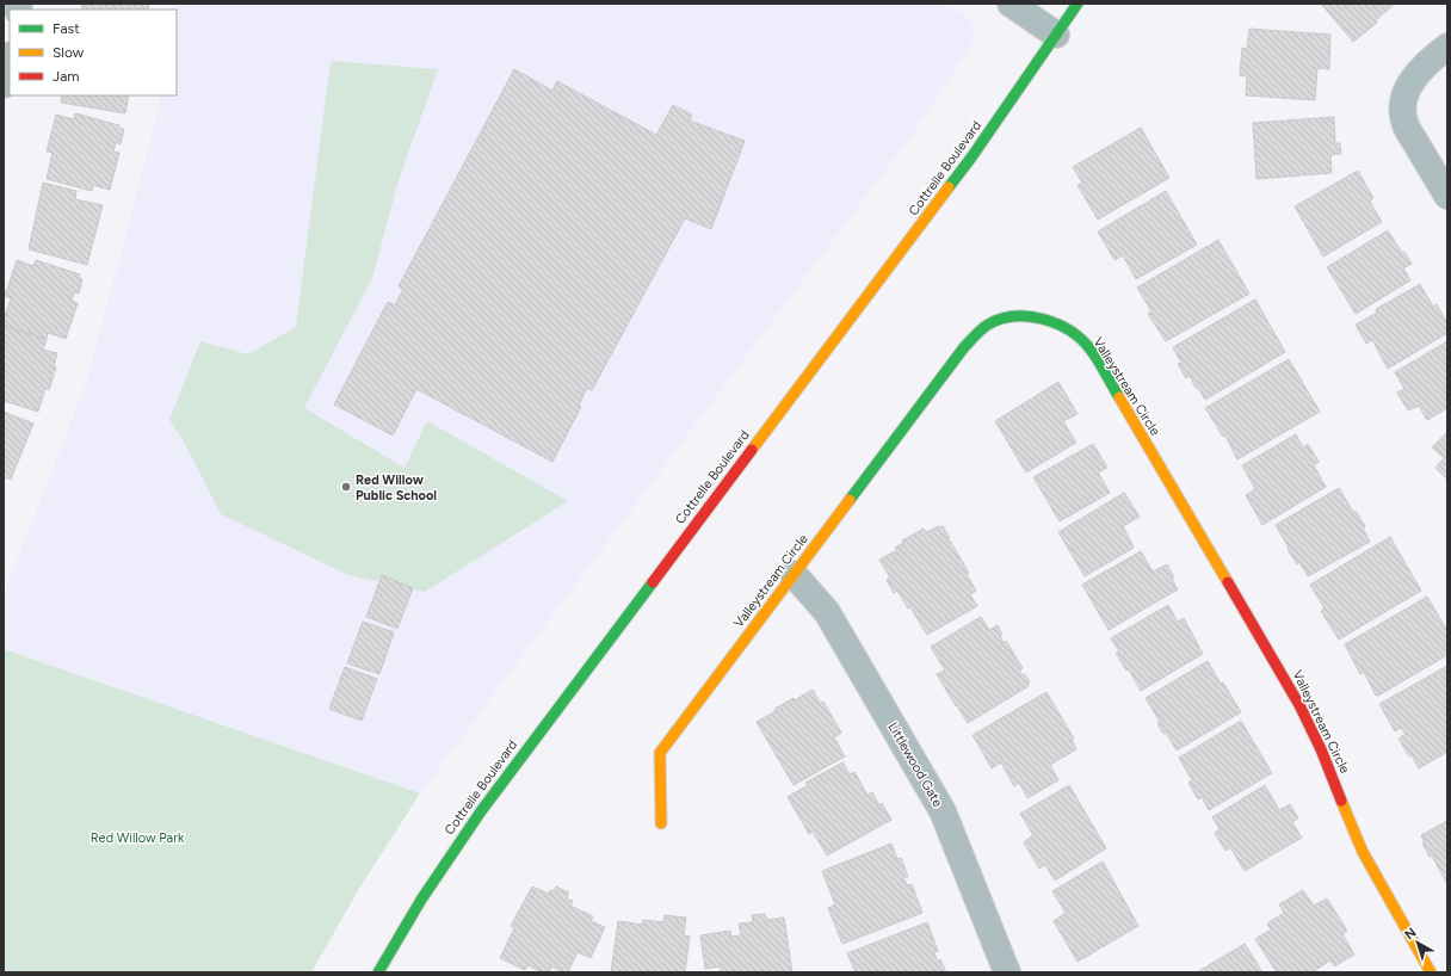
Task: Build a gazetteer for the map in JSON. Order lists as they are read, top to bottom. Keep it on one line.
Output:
{"streets":{"street":["Cottrelle Boulevard","Valleystream Circle","Littlewood Gate"]},"crossings":[["Valleystream Circle","Littlewood Gate"]],"parks":["Red Willow Park"],"places":["Red Willow Public School"],"legend":["Fast","Slow","Jam"],"north":"top left"}
